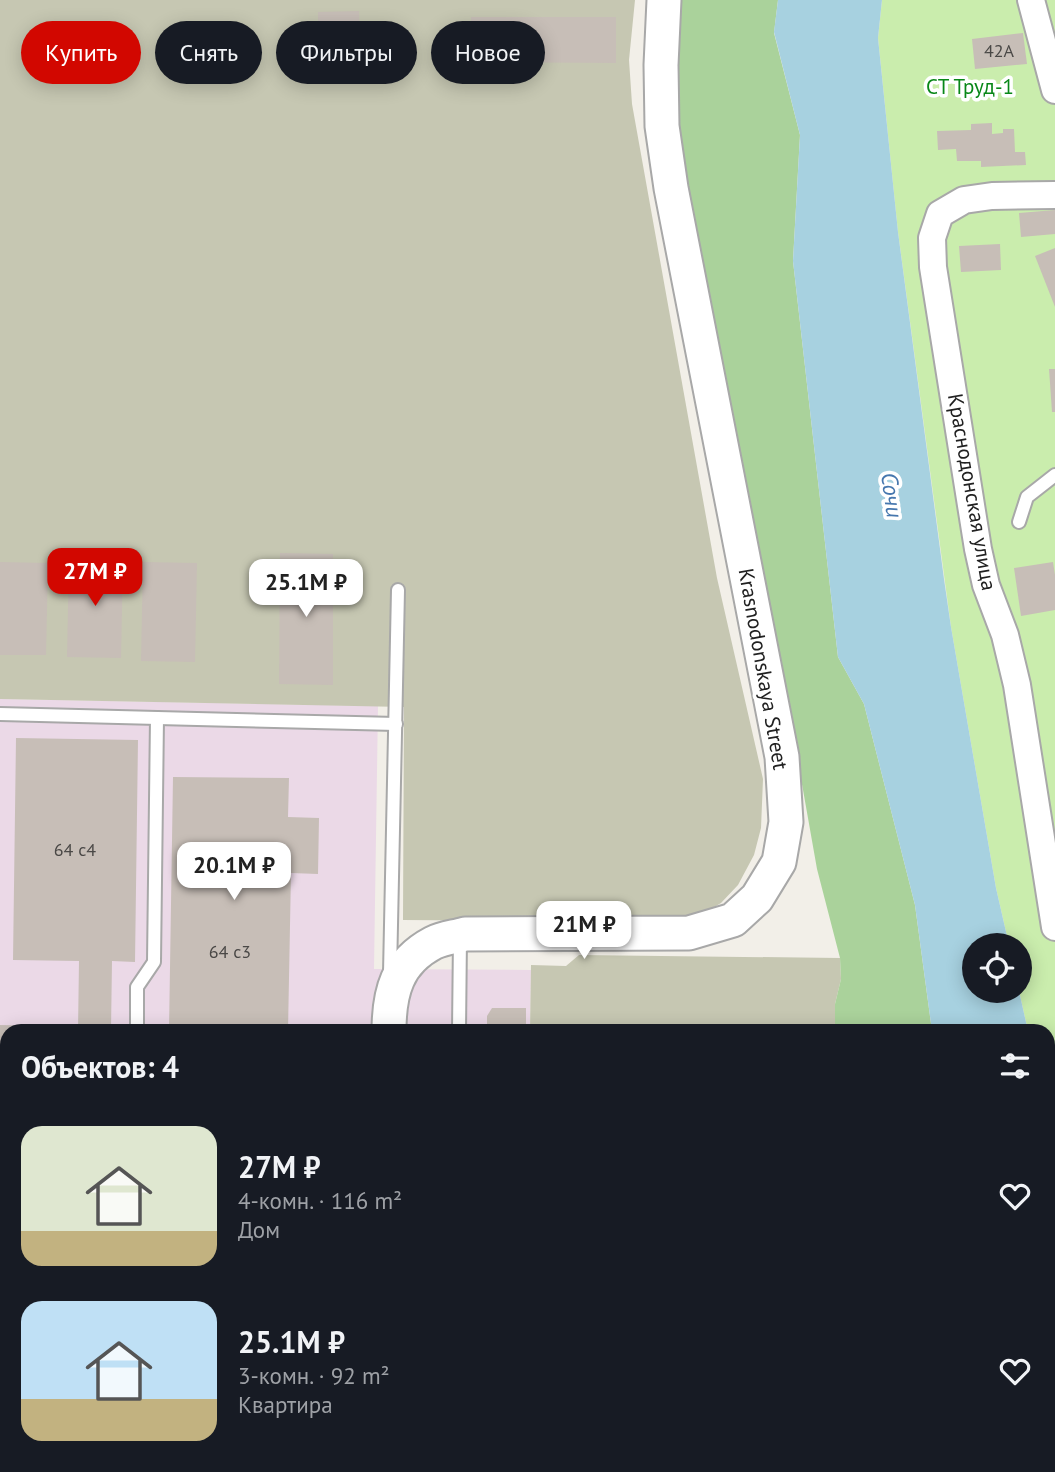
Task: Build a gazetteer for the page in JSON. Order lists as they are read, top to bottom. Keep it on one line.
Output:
{"streets":{"street":["Краснодонская улица","Krasnodonskaya Street"]},"water":["Сочи"],"parks":["СТ Труд-1"],"house_numbers":["42А","64 с4","64 с3"],"page":{"chip":["Купить","Снять","Фильтры","Новое"],"price":["27M ₽","25.1M ₽","20.1M ₽","21M ₽"],"heading":"Объектов: 4","list":[{"name":"27M ₽","note":"4-комн. · 116 m² · Дом"},{"name":"25.1M ₽","note":"3-комн. · 92 m² · Квартира"}]}}
